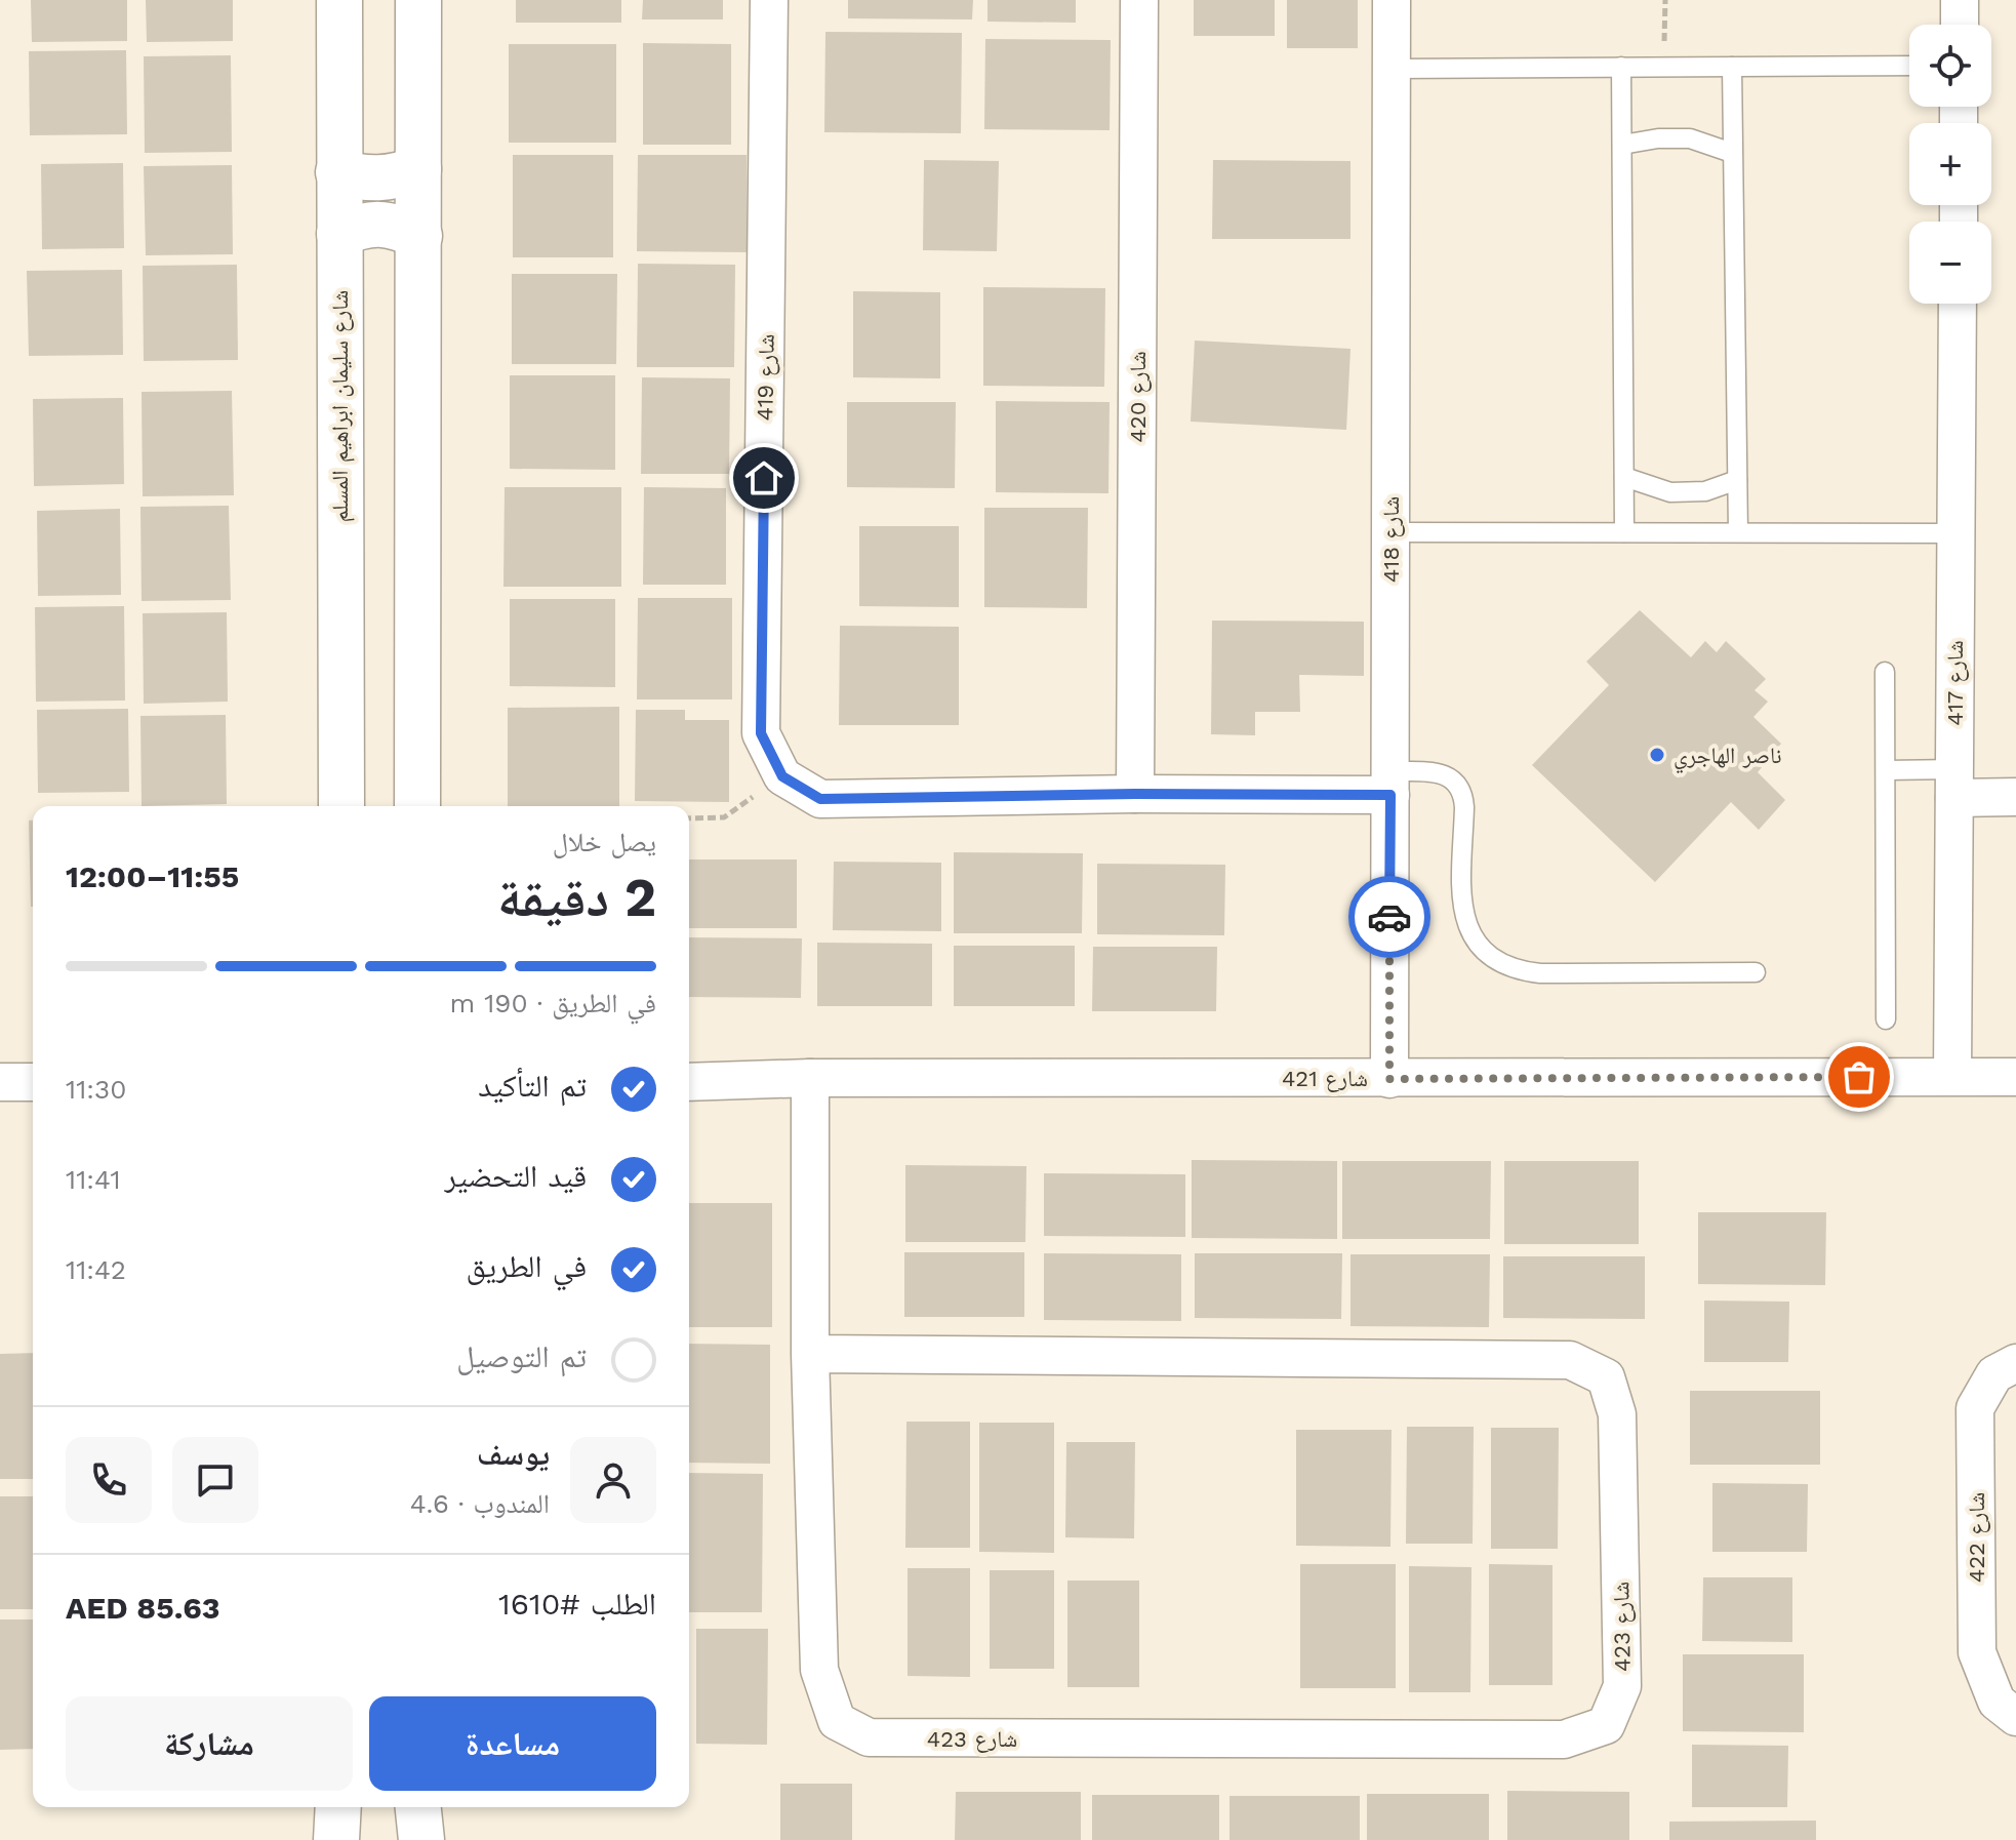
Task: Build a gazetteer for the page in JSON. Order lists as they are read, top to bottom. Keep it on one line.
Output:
{"streets":{"street":["شارع 419","شارع 420","شارع سليمان ابراهيم المسلم","شارع 418","شارع 417","شارع 421","شارع 422","شارع 423"]},"crossings":[["شارع 418","شارع 421"],["شارع 417","شارع 421"],["شارع 421","شارع 423"]],"places":["ناصر الهاجري"],"page":{"map_buttons":["+","−"],"heading":["2 دقيقة","يصل خلال","11:55–12:00"],"panel":["يوسف","المندوب · 4.6","الطلب #1610","AED 85.63"],"bar":"في الطريق · 190 m","list":[["تم التأكيد","11:30"],["قيد التحضير","11:41"],["في الطريق","11:42"],"تم التوصيل"],"buttons":["مساعدة","مشاركة"]}}
